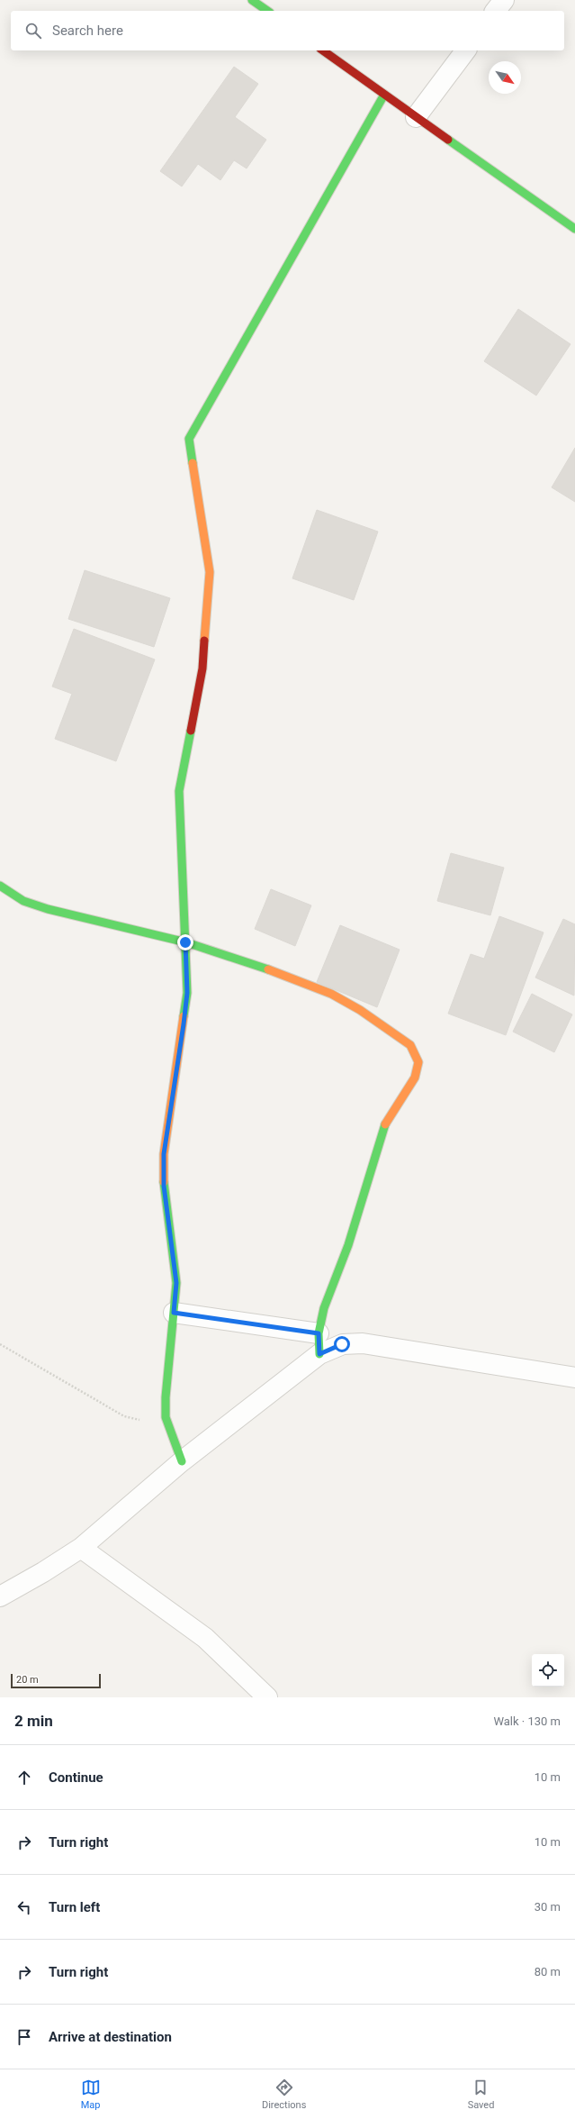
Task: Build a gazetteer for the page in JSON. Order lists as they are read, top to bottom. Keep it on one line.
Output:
{"scale_bar":"20 m","north":"bottom right","page":{"search":"Search here","scale":"20 m","heading":["2 min","Walk · 130 m"],"list":[["Continue","10 m"],["Turn right","10 m"],["Turn left","30 m"],["Turn right","80 m"],"Arrive at destination"],"nav":["Map","Directions","Saved"]}}
